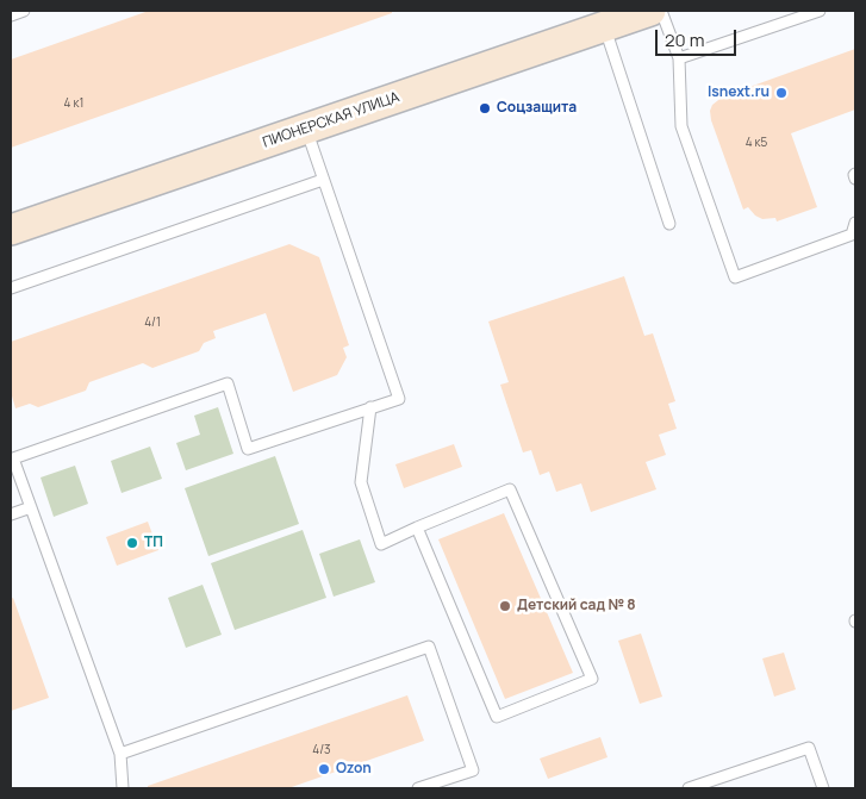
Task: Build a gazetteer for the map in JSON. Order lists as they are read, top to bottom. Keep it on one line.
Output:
{"streets":{"main road":["ПИОНЕРСКАЯ УЛИЦА"]},"places":["Isnext.ru","Соцзащита","ТП","Детский сад № 8","Ozon"],"house_numbers":["4 к1","4 к5","4/1","4/3"],"scale_bar":"20 m"}
